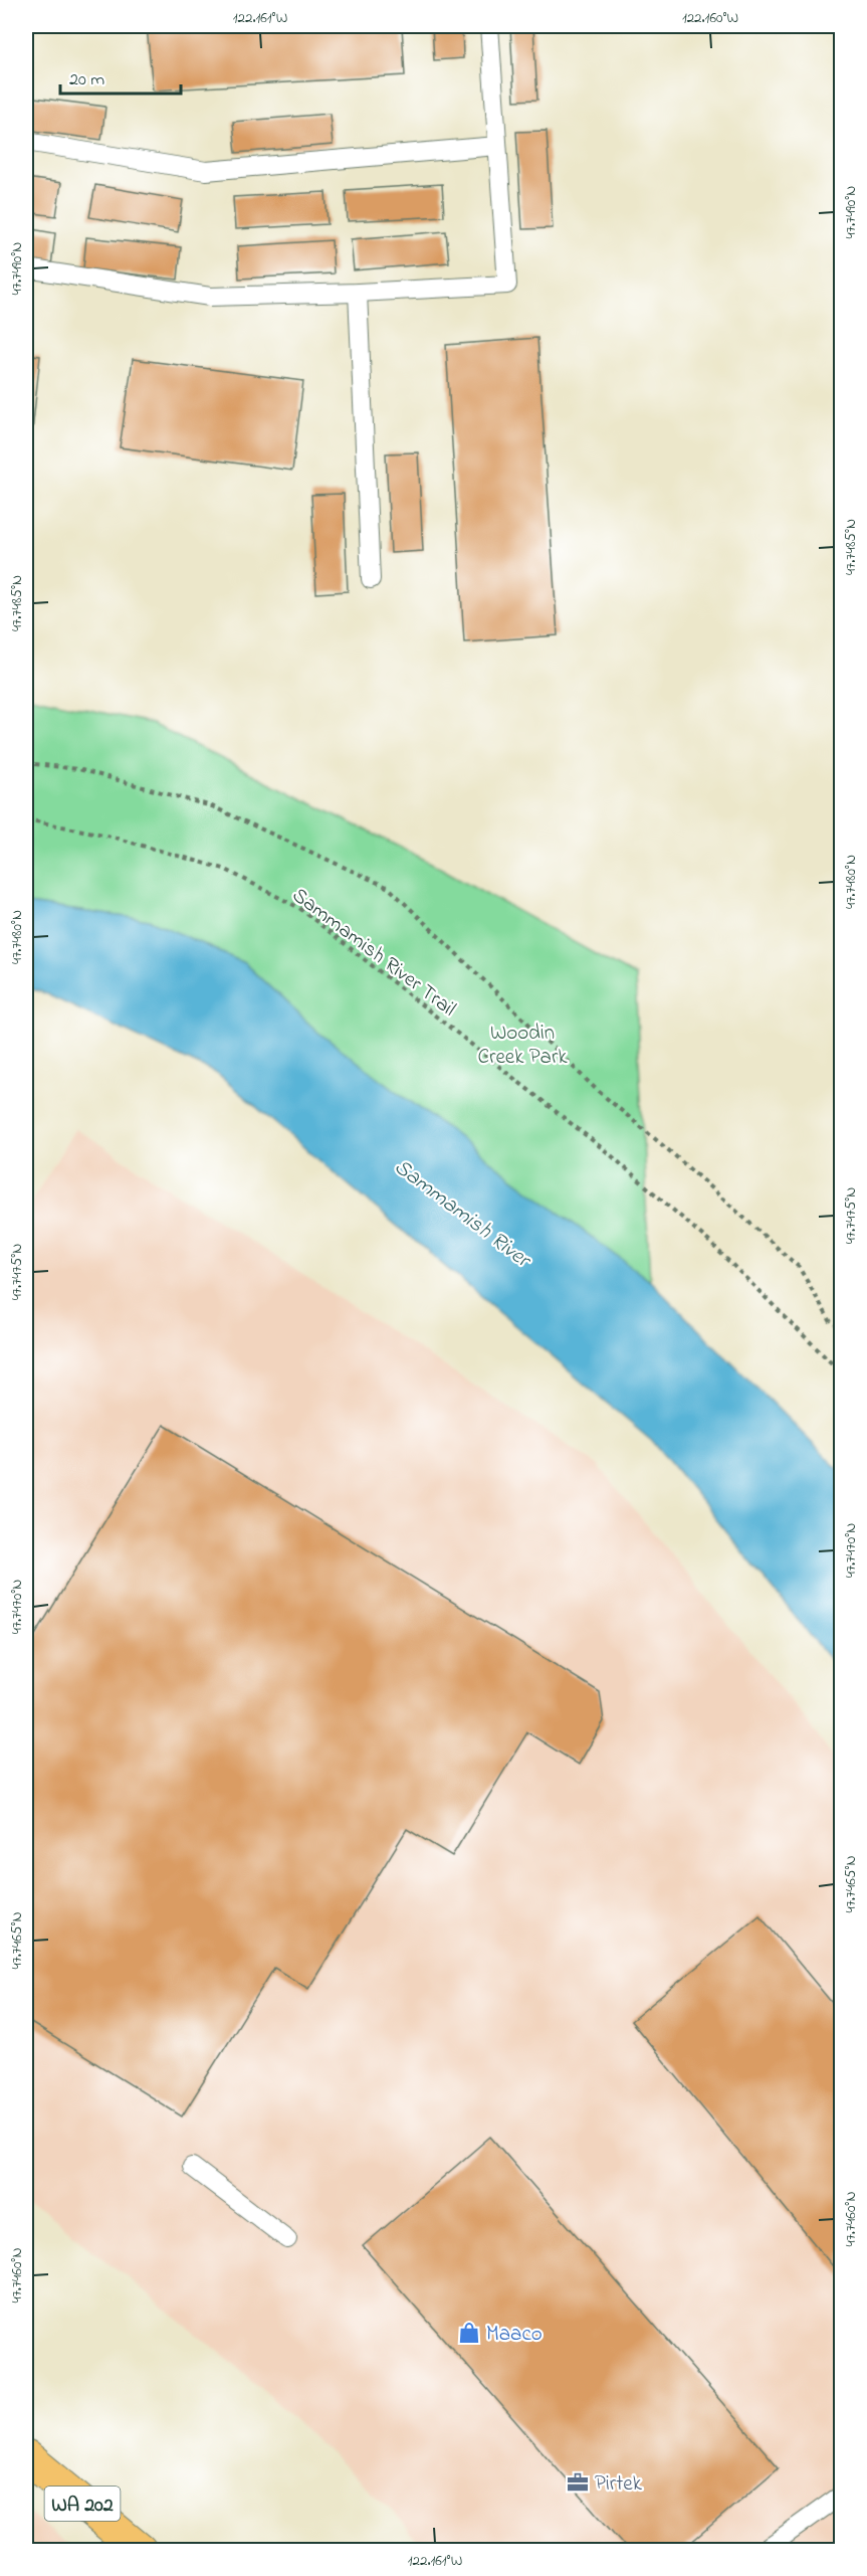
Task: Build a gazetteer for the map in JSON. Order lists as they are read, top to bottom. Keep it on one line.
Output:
{"streets":{"main road":["WA 202"],"path":["Sammamish River Trail"]},"water":["Sammamish River"],"parks":["Woodin Creek Park"],"places":{"shop":["Maaco"],"office":["Pirtek"]},"scale_bar":"20 m","coordinates":["122.161°W","122.160°W","47.7490°N","47.7485°N","47.7480°N","47.7475°N","47.7470°N","47.7465°N","47.7460°N"]}
